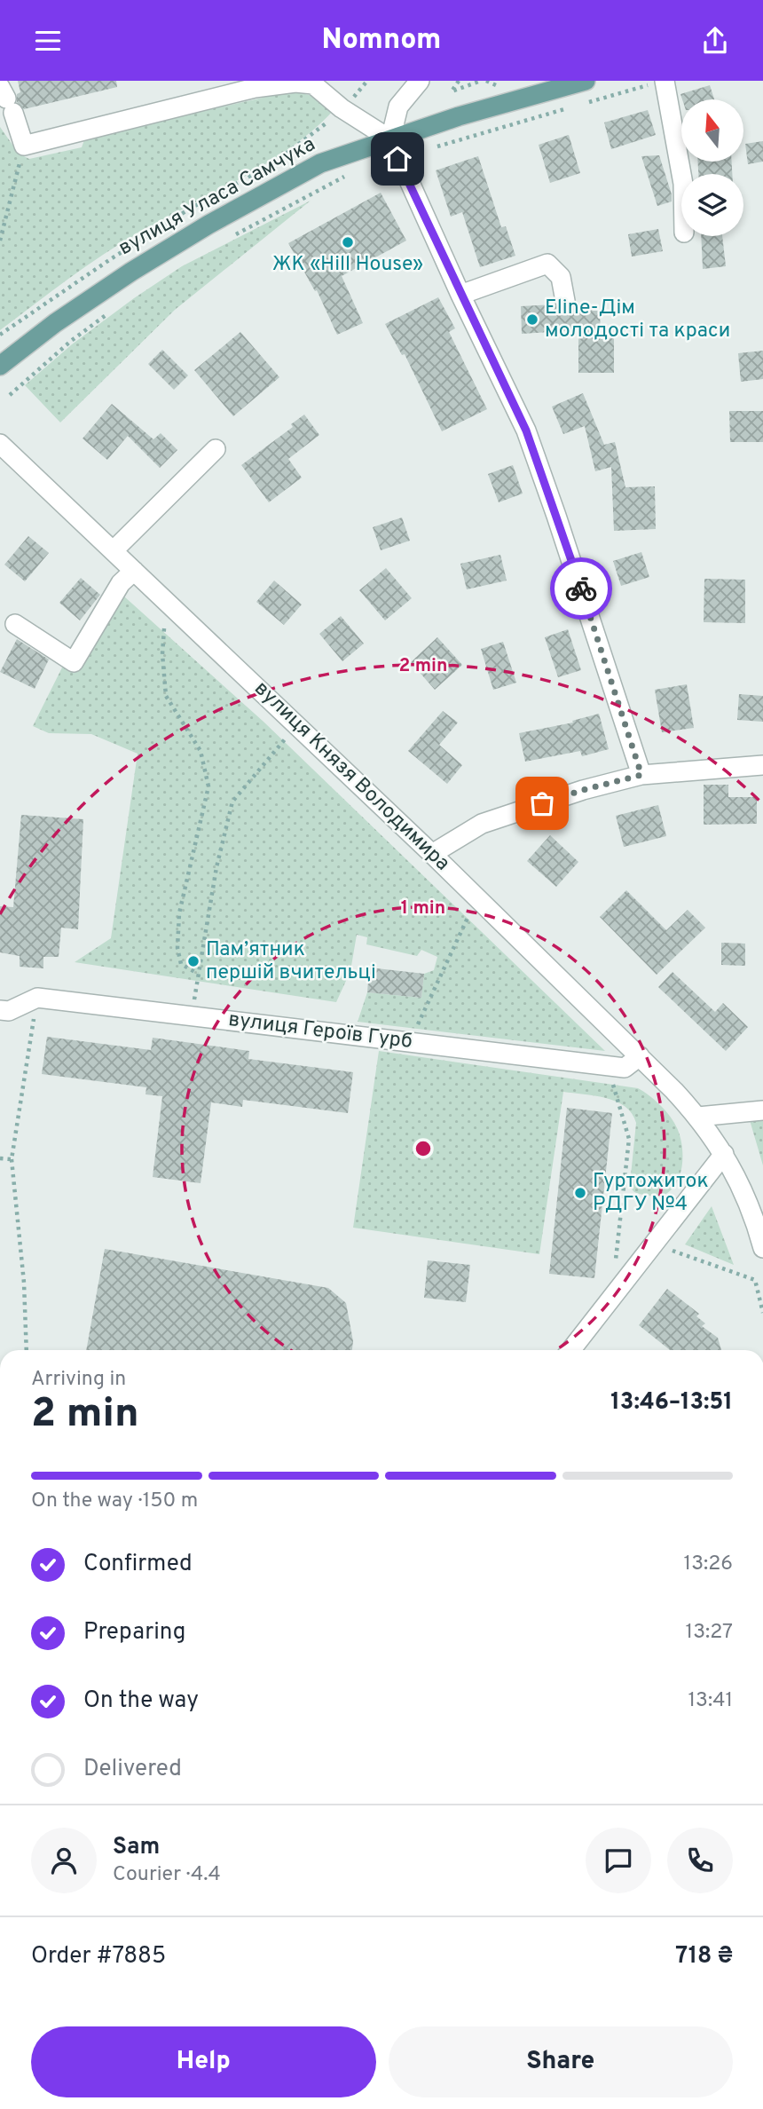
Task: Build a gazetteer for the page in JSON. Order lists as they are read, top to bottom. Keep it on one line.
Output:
{"streets":{"main road":["вулиця Уласа Самчука"],"street":["вулиця Князя Володимира","вулиця Героїв Гурб"]},"crossings":[["вулиця Князя Володимира","вулиця Героїв Гурб"]],"places":["ЖК «Hill House»","Eline-Дім молодості та краси","Пам’ятник першій вчительці","Гуртожиток РДГУ №4"],"north":"top","page":{"header":"Nomnom","heading":["2 min","Arriving in","13:46–13:51"],"panel":["Sam","Courier · 4.4","Order #7885","718 ₴"],"bar":"On the way · 150 m","list":[["Confirmed","13:26"],["Preparing","13:27"],["On the way","13:41"],"Delivered"],"buttons":["Help","Share"]},"rings":["2 min","1 min"]}
